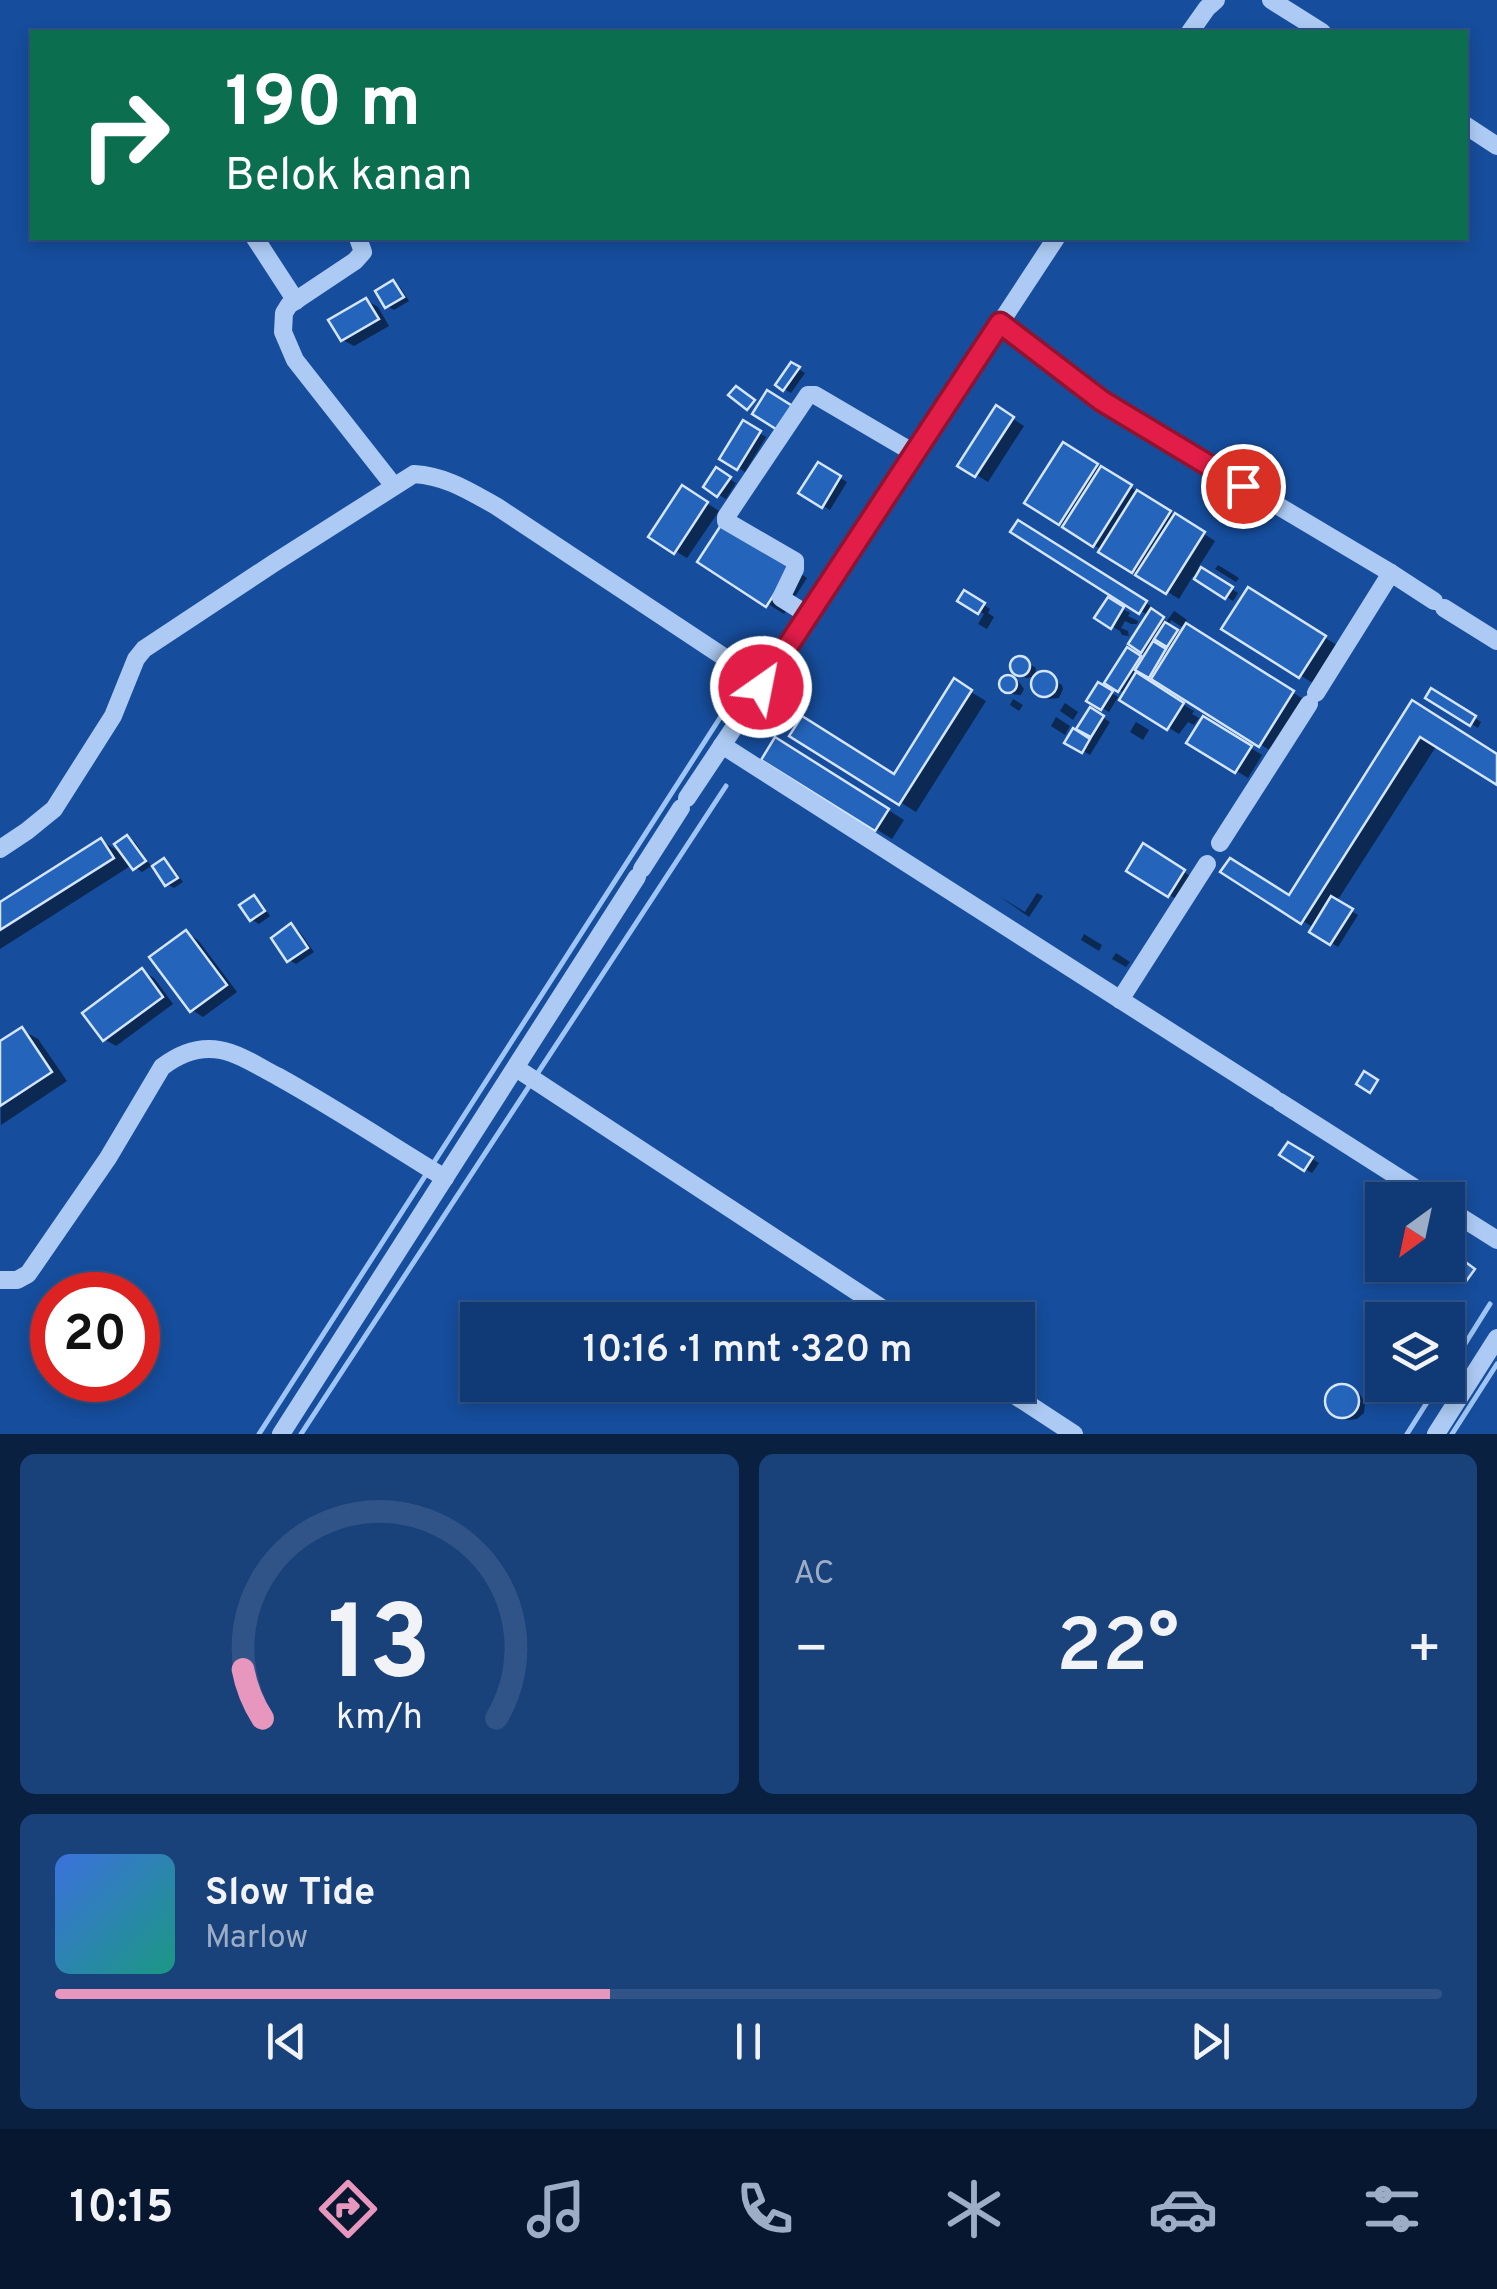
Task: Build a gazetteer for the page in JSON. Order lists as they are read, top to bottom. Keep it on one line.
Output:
{"north":"bottom left","page":{"turn":["190 m","Belok kanan"],"limit":"20","trip":"10:16 · 1 mnt · 320 m","tile":"AC","heat":["−","22°","+"],"song":["Slow Tide","Marlow"],"tabs":"10:15","gauge":["13","km/h"]}}
